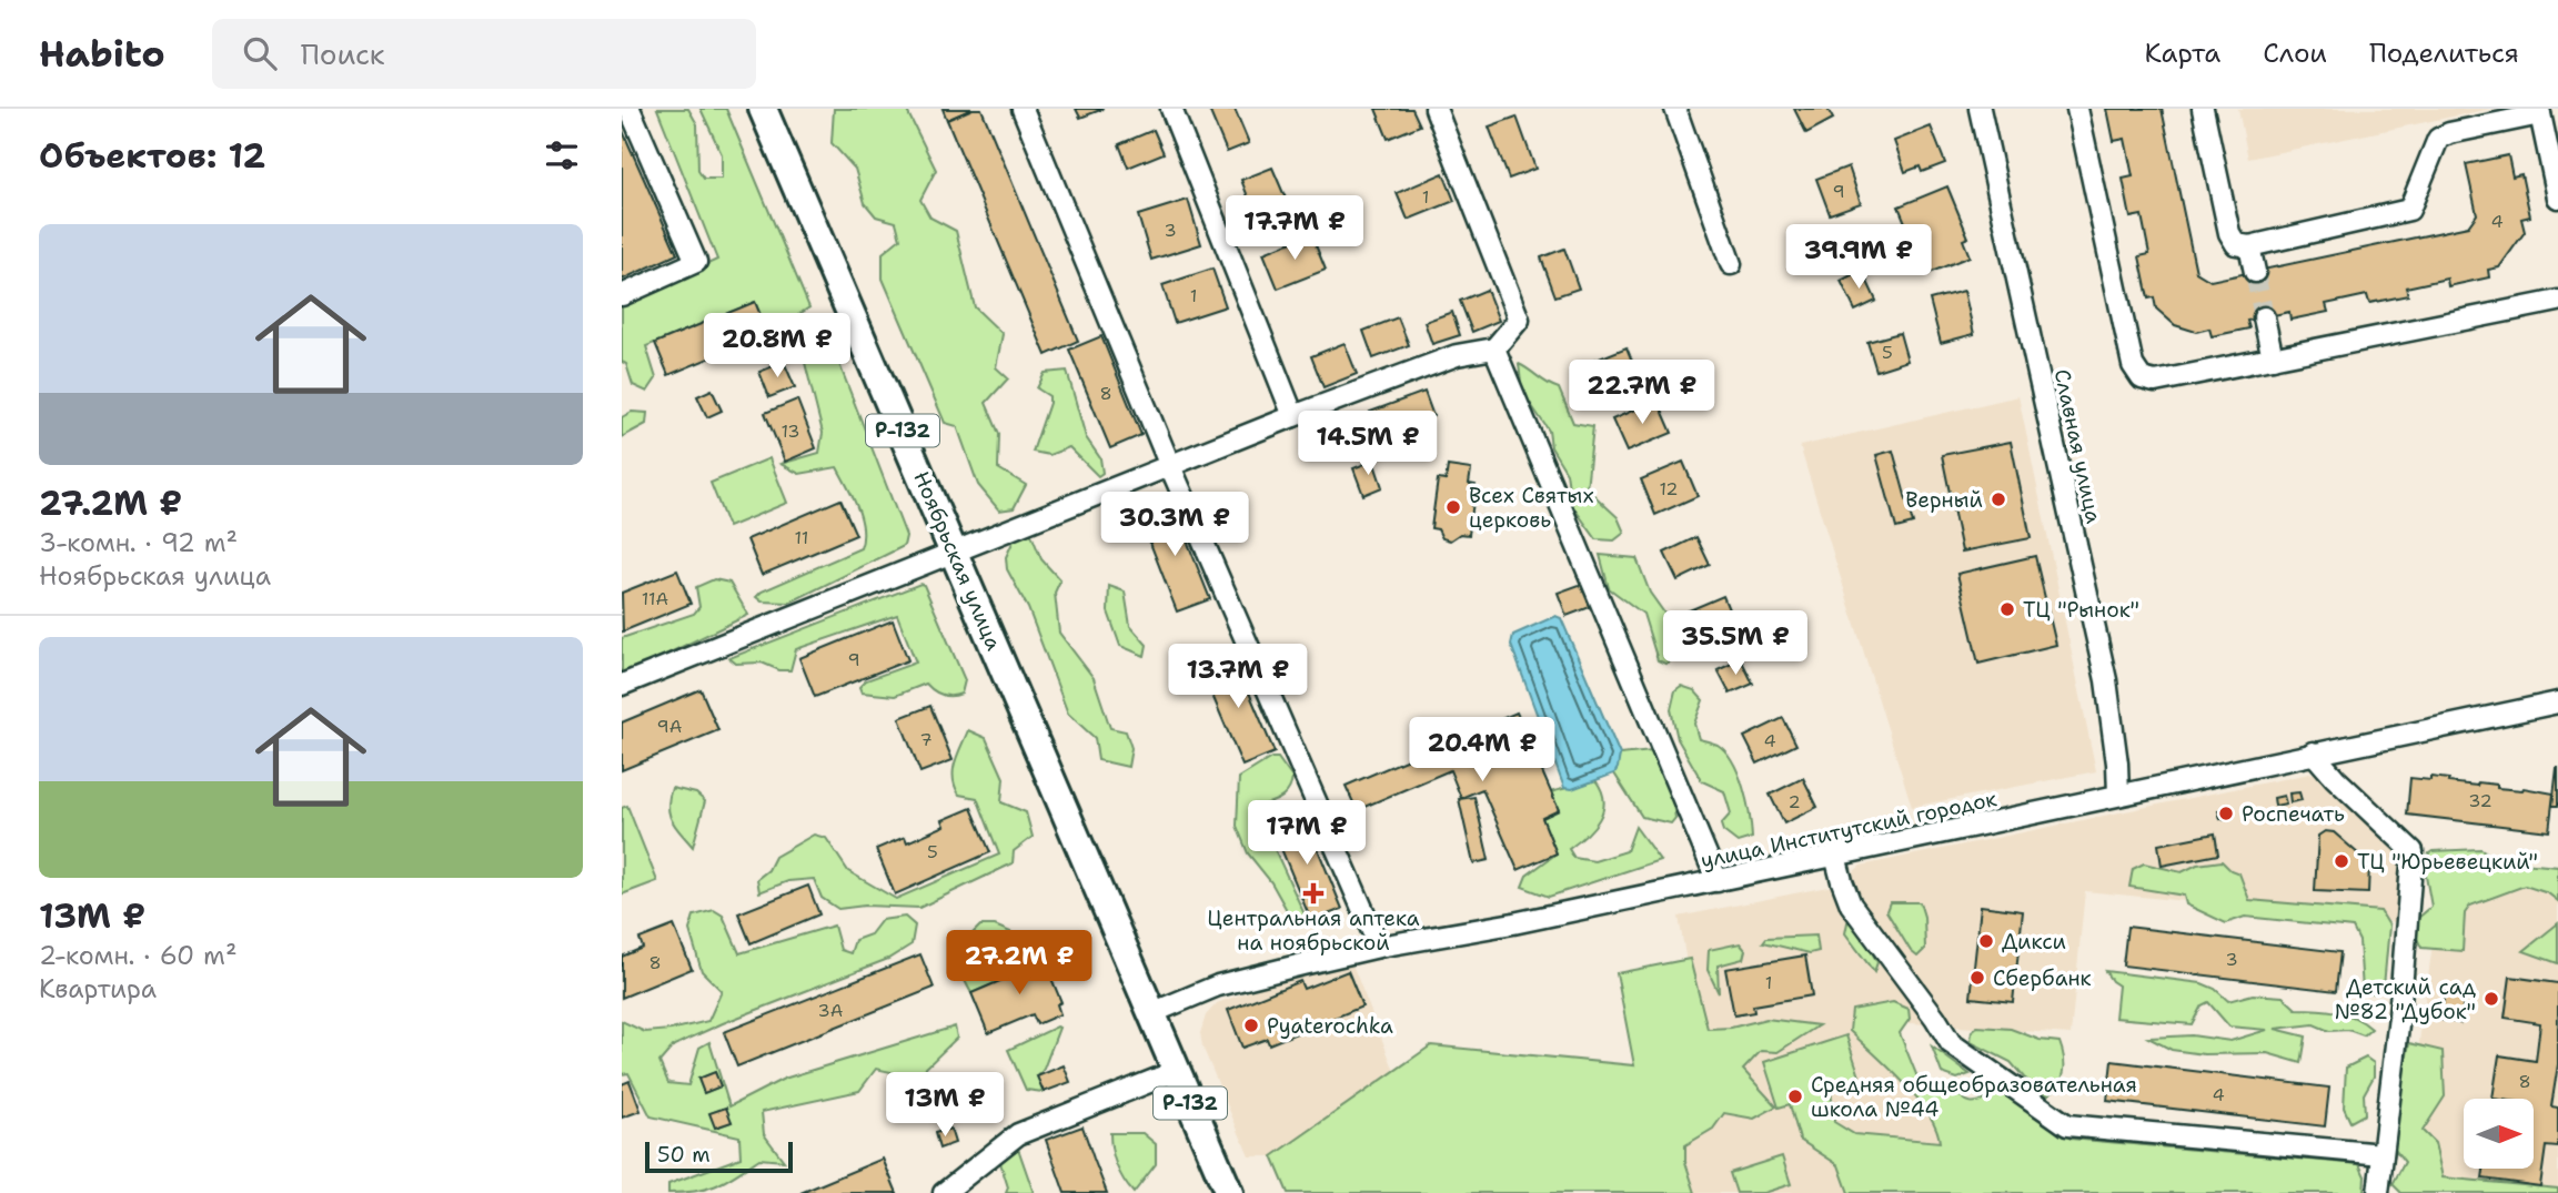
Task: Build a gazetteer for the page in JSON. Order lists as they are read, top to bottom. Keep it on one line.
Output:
{"streets":{"highway":["Р-132","Ноябрьская улица"],"street":["Славная улица","улица Институтский городок"]},"crossings":[["Р-132","Ноябрьская улица"],["Р-132","улица Институтский городок"],["Славная улица","улица Институтский городок"],["Ноябрьская улица","улица Институтский городок"]],"places":{"other":["Верный","Всех Святых церковь","ТЦ \"Рынок\"","Роспечать","ТЦ \"Юрьевецкий\"","Дикси","Сбербанк","Детский сад №82 \"Дубок\"","Pyaterochka","Средняя общеобразовательная школа №44"],"health":["Центральная аптека на ноябрьской"]},"house_numbers":["9","1","4","3","1","5","8","13","12","11","11А","9","9А","7","4","32","2","5","3","8","1","3А","8","4"],"scale_bar":"50 m","north":"right","page":{"header":"Habito","search":"Поиск","nav":["Карта","Слои","Поделиться"],"heading":"Объектов: 12","price":["17.7M ₽","39.9M ₽","20.8M ₽","22.7M ₽","14.5M ₽","30.3M ₽","35.5M ₽","13.7M ₽","20.4M ₽","17M ₽","27.2M ₽","13M ₽"],"list":[{"name":"27.2M ₽","note":"3-комн. · 92 m² · Ноябрьская улица"},{"name":"13M ₽","note":"2-комн. · 60 m² · Квартира"}],"scale":"50 m"}}
